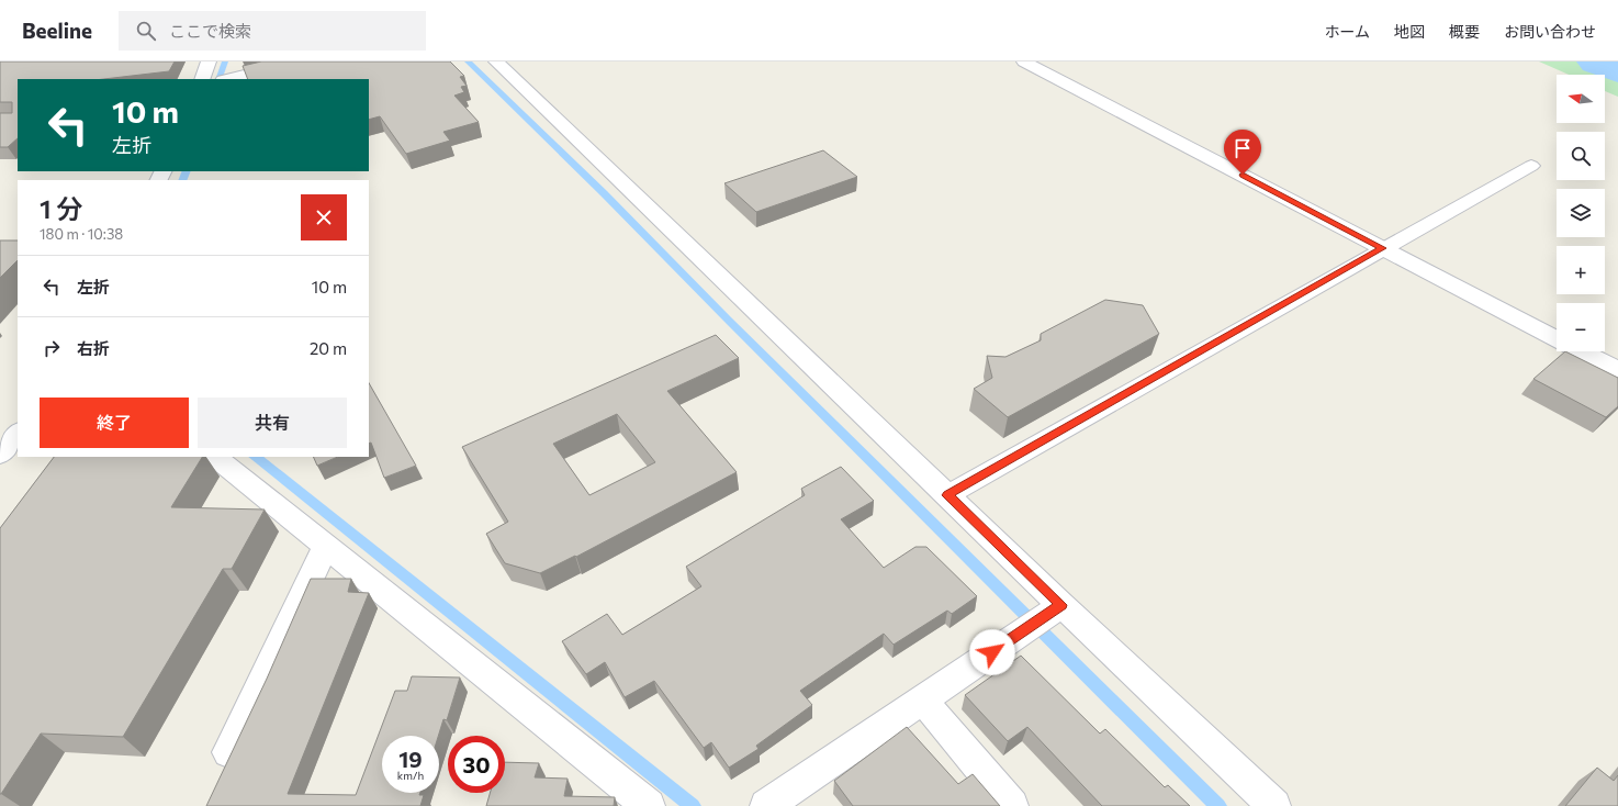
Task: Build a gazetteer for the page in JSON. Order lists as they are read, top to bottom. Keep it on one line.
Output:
{"north":"left","page":{"header":"Beeline","search":"ここで検索","nav":["ホーム","地図","概要","お問い合わせ"],"map_buttons":["+","−"],"turn":["10 m","左折"],"heading":["1 分","180 m · 10:38"],"list":[{"name":"左折","value":"10 m"},{"name":"右折","value":"20 m"}],"buttons":["終了","共有"],"speed":"19 km/h","limit":"30"}}
